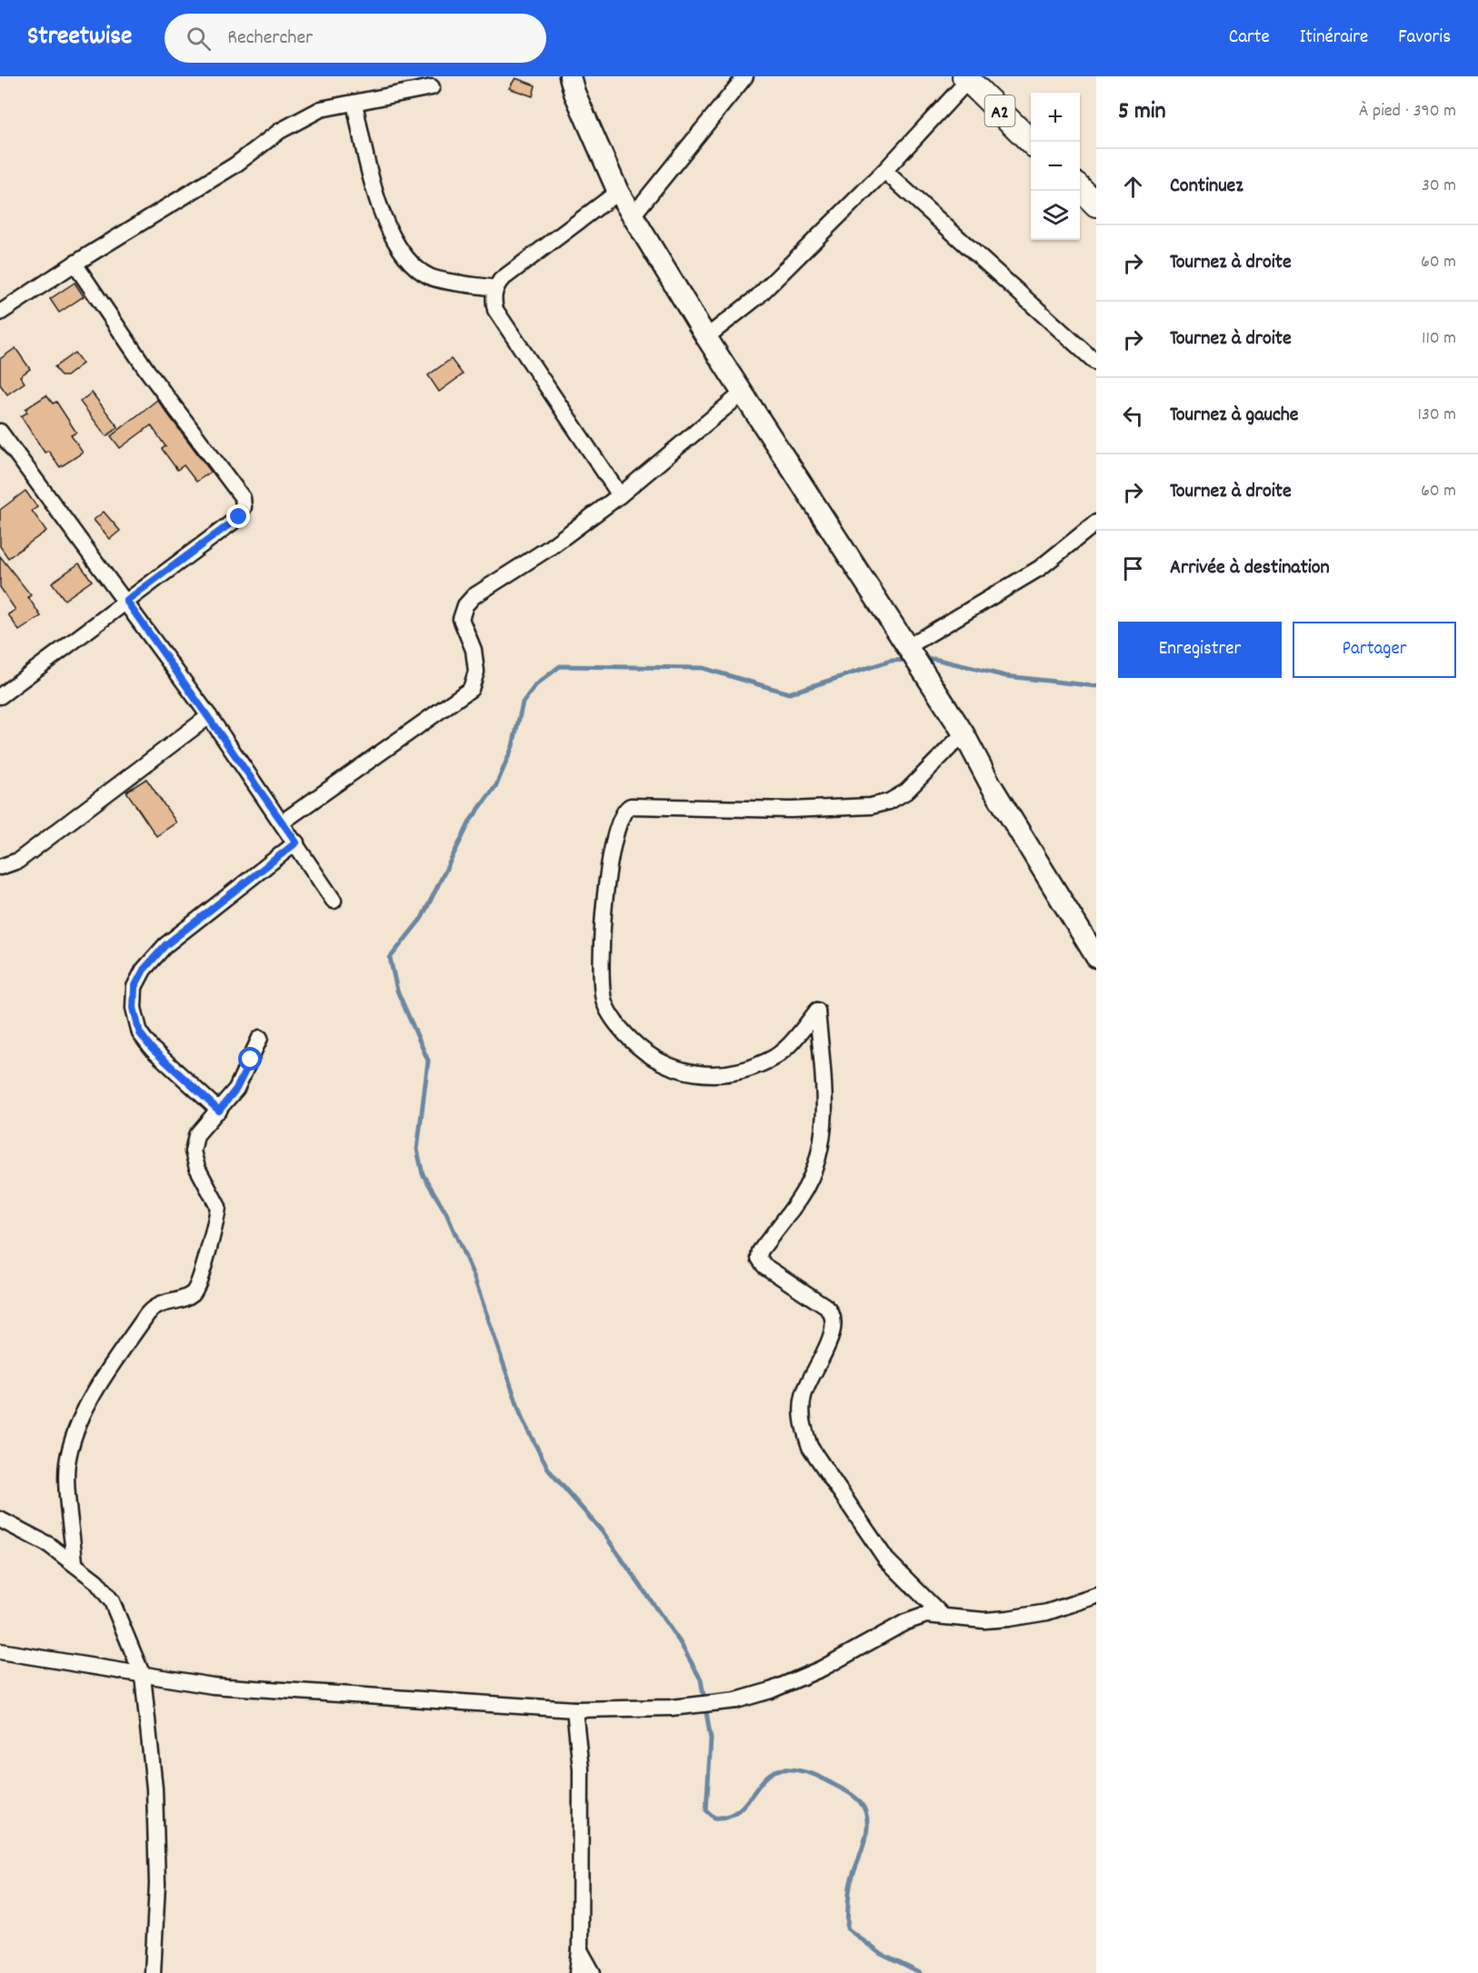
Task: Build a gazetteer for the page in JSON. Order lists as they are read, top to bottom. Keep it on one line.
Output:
{"streets":{"main road":["A2"]},"page":{"header":"Streetwise","search":"Rechercher","nav":["Carte","Itinéraire","Favoris"],"heading":["5 min","À pied · 390 m"],"map_buttons":["+","−"],"list":[["Continuez","30 m"],["Tournez à droite","60 m"],["Tournez à droite","110 m"],["Tournez à gauche","130 m"],["Tournez à droite","60 m"],"Arrivée à destination"],"buttons":["Enregistrer","Partager"]}}
